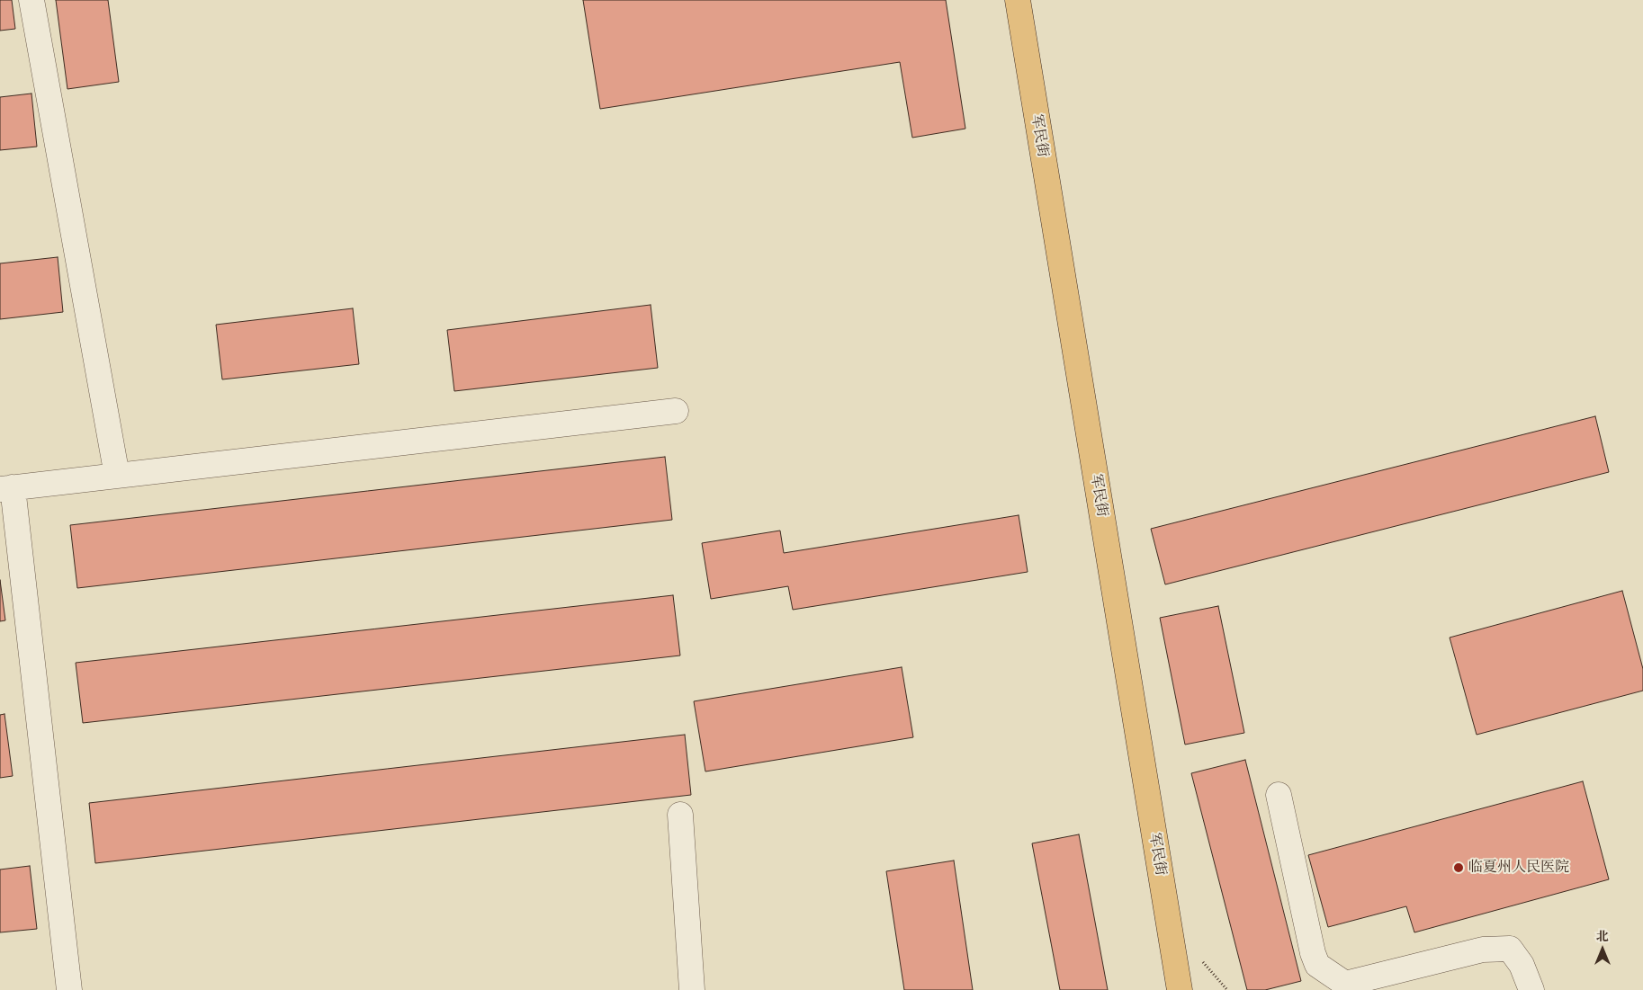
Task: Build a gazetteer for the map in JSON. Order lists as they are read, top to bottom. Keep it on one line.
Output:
{"streets":{"main road":["军民街"]},"places":["临夏州人民医院"],"north":"top"}
